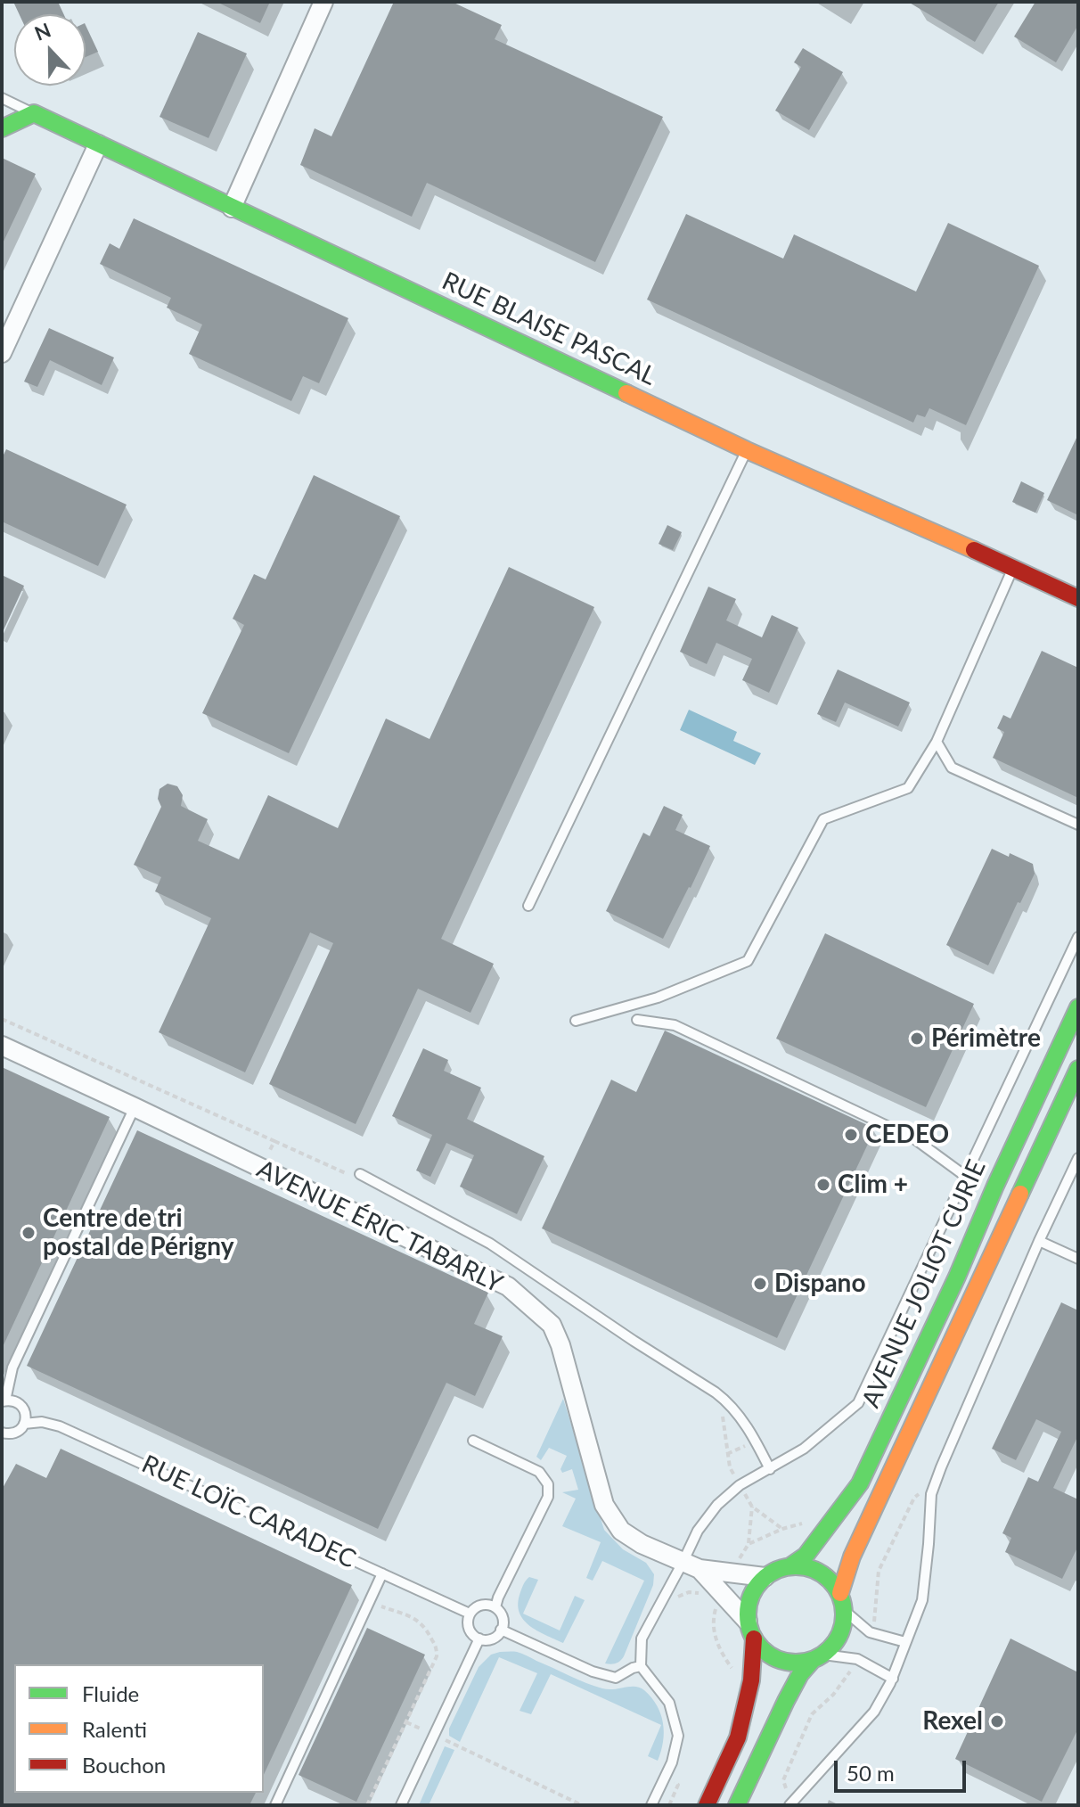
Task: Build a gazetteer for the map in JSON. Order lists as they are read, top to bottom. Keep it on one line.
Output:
{"streets":{"main road":["RUE BLAISE PASCAL","AVENUE JOLIOT CURIE"],"street":["AVENUE ÉRIC TABARLY"],"lane":["RUE LOÏC CARADEC"]},"crossings":[["AVENUE ÉRIC TABARLY","AVENUE JOLIOT CURIE"]],"places":["Périmètre","CEDEO","Clim +","Centre de tri postal de Périgny","Dispano","Rexel"],"legend":["Fluide","Ralenti","Bouchon"],"scale_bar":"50 m","north":"top"}
